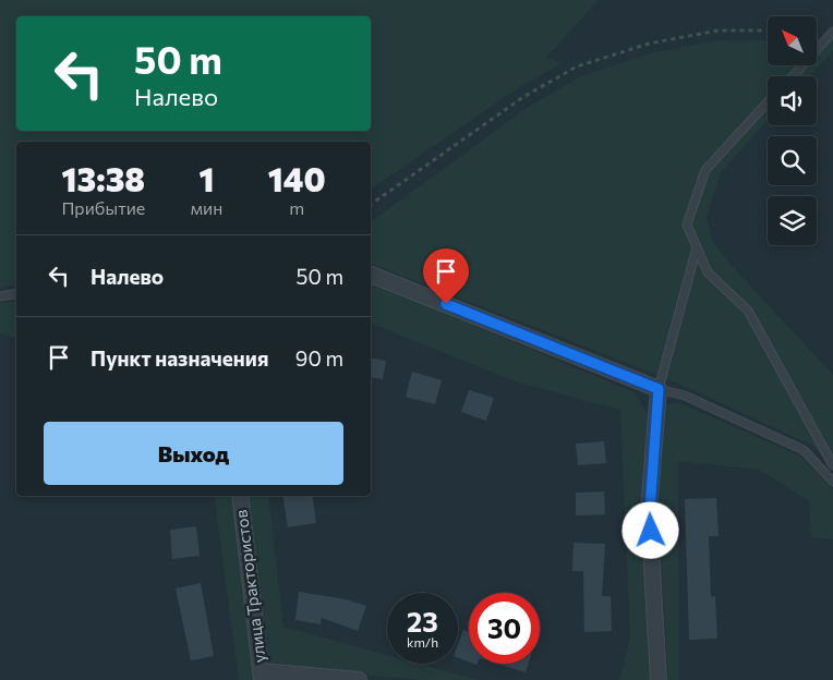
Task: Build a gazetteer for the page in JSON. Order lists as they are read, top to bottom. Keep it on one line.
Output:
{"streets":{"street":["улица Трактористов"]},"north":"top left","page":{"turn":["50 m","Налево"],"eta":["13:38","Прибытие","1","мин","140","m"],"list":[{"name":"Налево","value":"50 m"},{"name":"Пункт назначения","value":"90 m"}],"buttons":"Выход","speed":"23 km/h","limit":"30"}}
